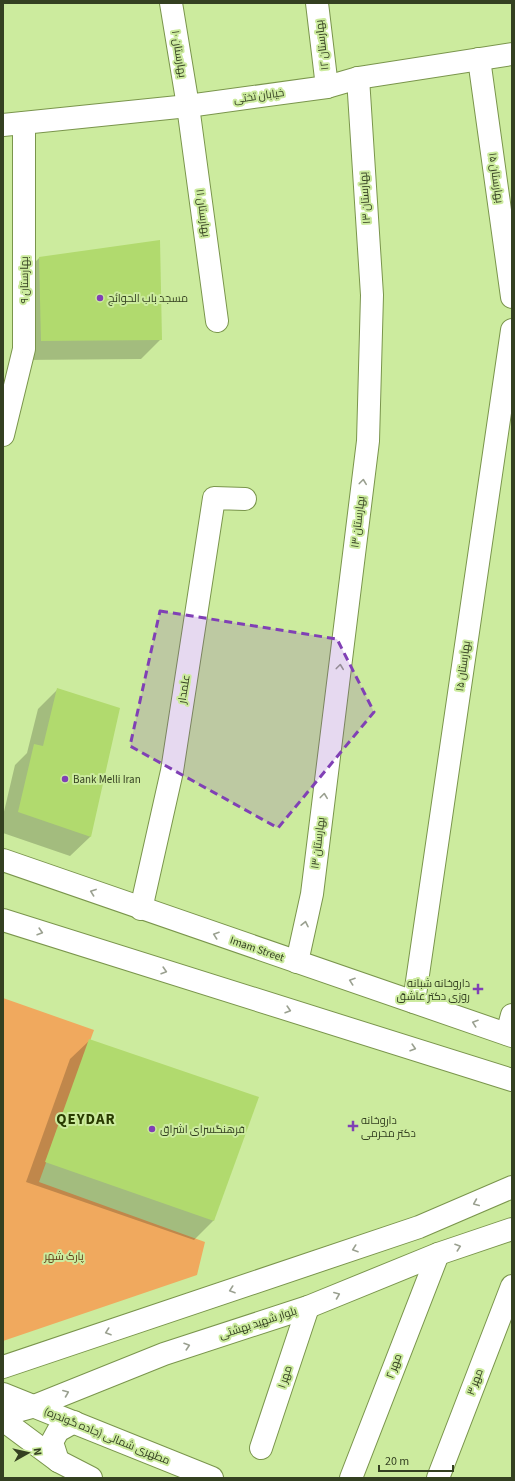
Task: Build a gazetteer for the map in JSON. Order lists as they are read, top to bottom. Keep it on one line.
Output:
{"streets":{"street":["بهارستان ۱۲","بهارستان ۱۰","خیابان تختی","بهارستان ۱۵","بهارستان ۱۳","بهارستان ۱۱","بهارستان ۹","علمدار","Imam Street","بلوار شهید بهشتی","مهر ۲","مهر ۱","مهر ۳","مطهری شمالی (جاده گوندره)"]},"crossings":[["بهارستان ۱۲","خیابان تختی"],["بهارستان ۱۰","خیابان تختی"],["بهارستان ۱۰","بهارستان ۱۱"],["خیابان تختی","بهارستان ۱۵"],["خیابان تختی","بهارستان ۱۳"],["خیابان تختی","بهارستان ۱۱"],["خیابان تختی","بهارستان ۹"],["بهارستان ۱۵","Imam Street"],["بهارستان ۱۳","Imam Street"],["علمدار","Imam Street"],["بلوار شهید بهشتی","مهر ۲"],["بلوار شهید بهشتی","مهر ۱"],["بلوار شهید بهشتی","مطهری شمالی (جاده گوندره)"]],"one_way":["بهارستان ۱۳"],"districts":["QEYDAR"],"parks":["پارک شهر"],"places":{"other":["مسجد باب الحوائج","Bank Melli Iran","فرهنگسرای اشراق"],"health":["داروخانه شبانه روزی دکتر عاشق","داروخانه دکتر محرمی"]},"scale_bar":"20 m","north":"right"}
